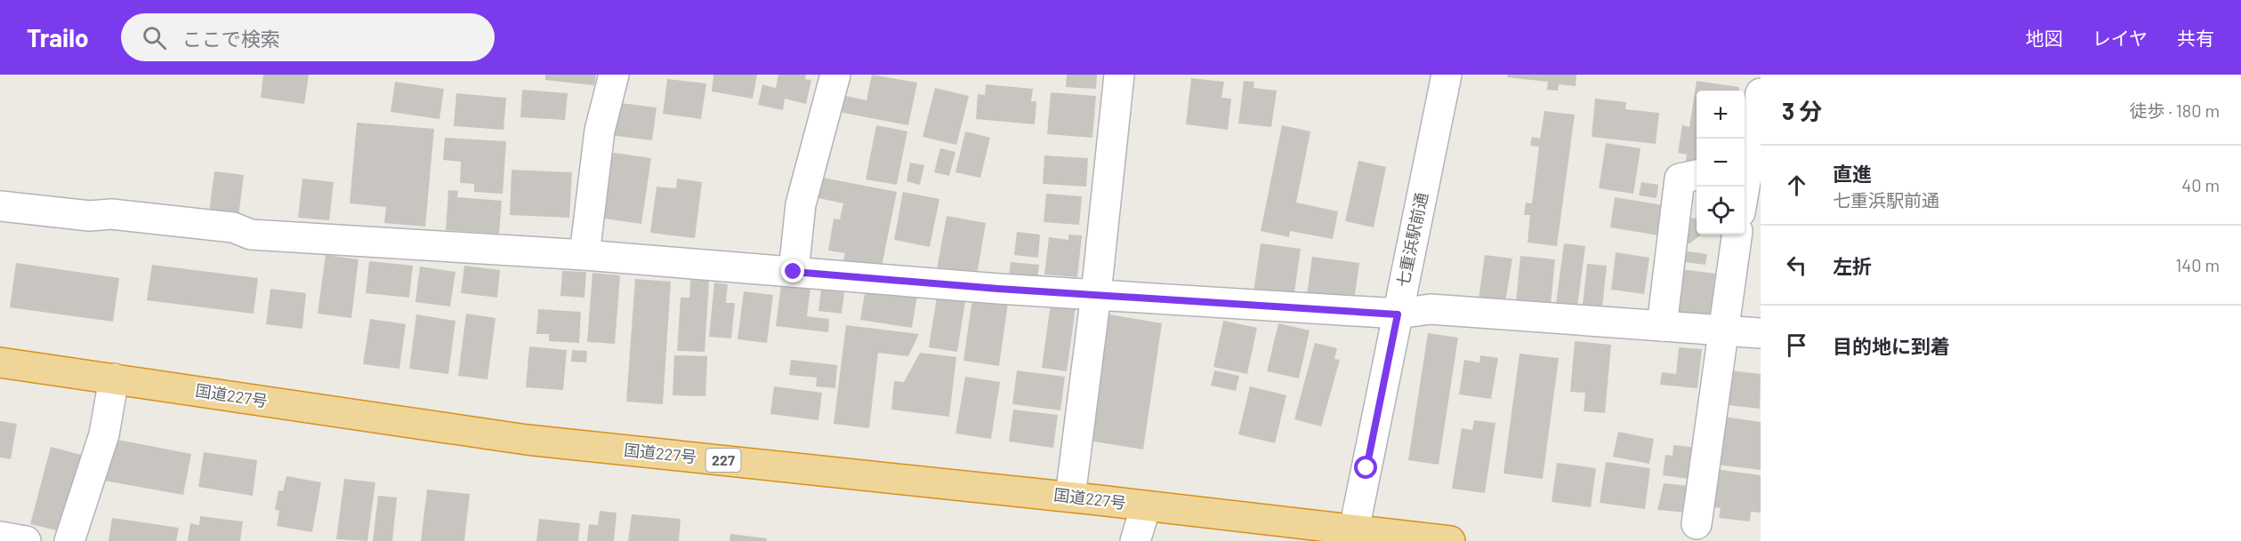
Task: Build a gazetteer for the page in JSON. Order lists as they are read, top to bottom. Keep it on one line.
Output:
{"streets":{"highway":["国道227号","227"],"street":["七重浜駅前通"]},"crossings":[["七重浜駅前通","国道227号"]],"page":{"header":"Trailo","search":"ここで検索","nav":["地図","レイヤ","共有"],"heading":["3 分","徒歩 · 180 m"],"map_buttons":["+","−"],"list":[["直進","七重浜駅前通","40 m"],["左折","140 m"],"目的地に到着"]}}
